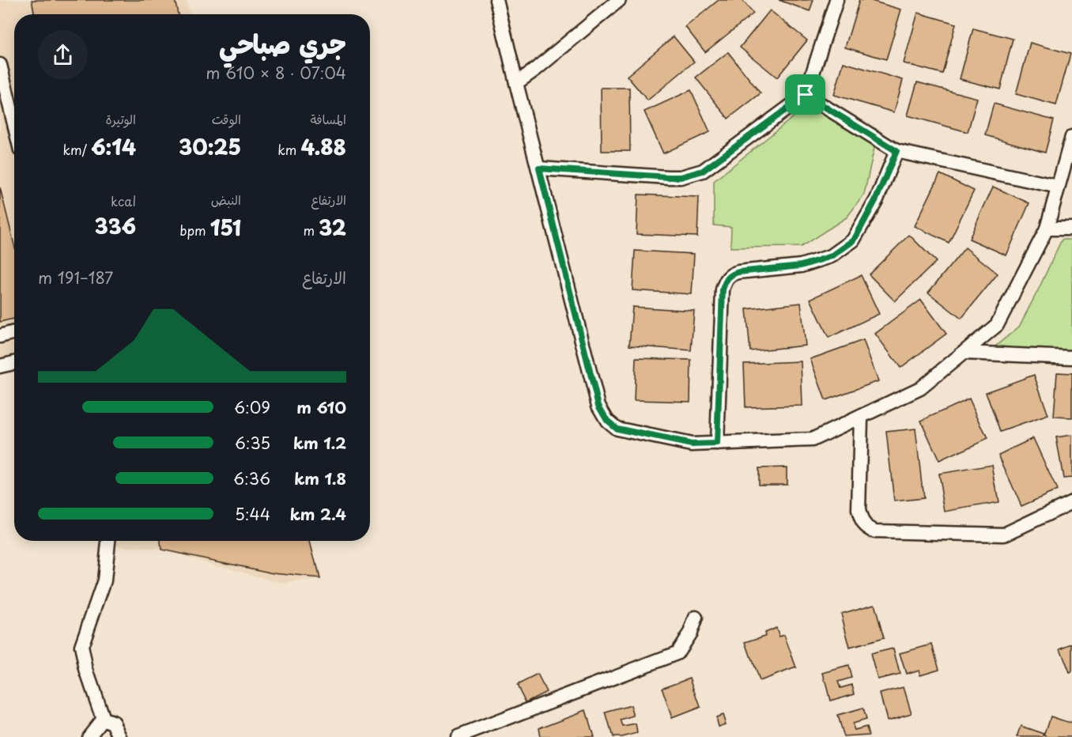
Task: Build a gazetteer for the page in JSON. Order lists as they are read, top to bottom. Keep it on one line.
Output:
{"page":{"heading":["جري صباحي","07:04 · 8 × 610 m"],"stats":[["المسافة","4.88 km"],["الوقت","30:25"],["الوتيرة","6:14 /km"],["الارتفاع","32 m"],["النبض","151 bpm"],["kcal","336"]],"chart":["الارتفاع","187–191 m"],"list":[{"name":"610 m","note":"6:09"},{"name":"1.2 km","note":"6:35"},{"name":"1.8 km","note":"6:36"},{"name":"2.4 km","note":"5:44"}]}}
